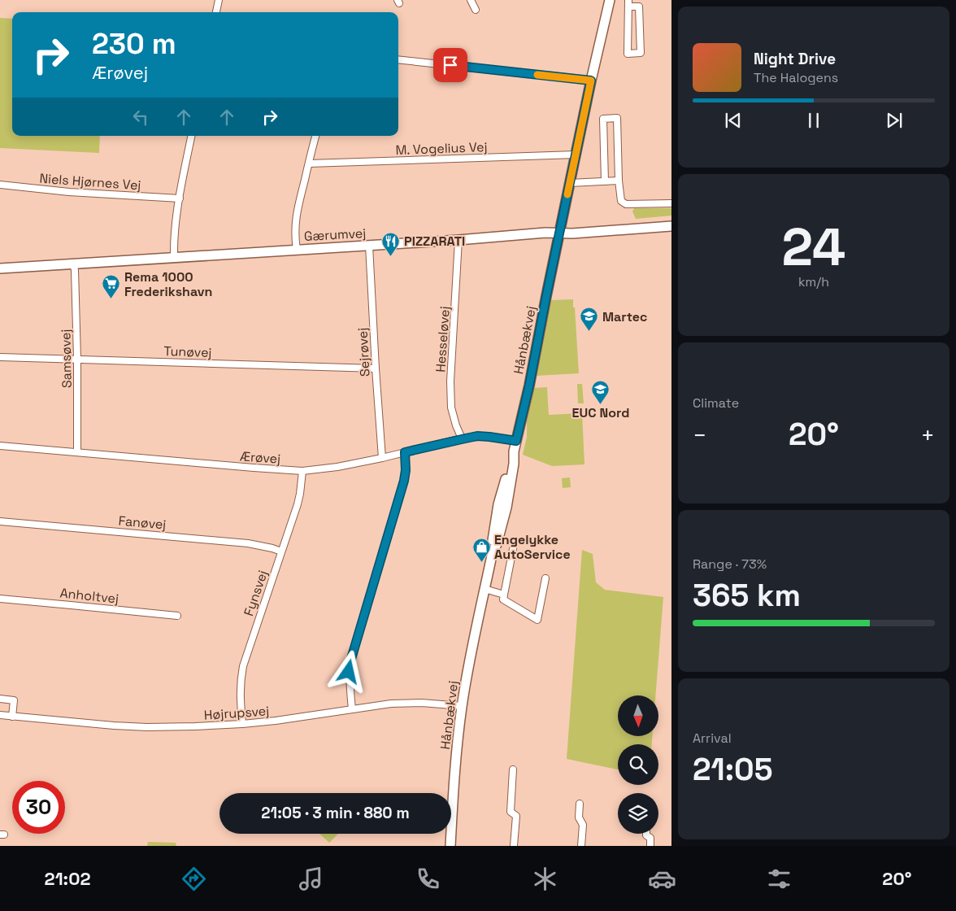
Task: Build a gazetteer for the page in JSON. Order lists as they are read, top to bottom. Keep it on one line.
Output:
{"streets":{"street":["M. Vogelius Vej","Niels Hjørnes Vej","Gærumvej","Hesseløvej","Hånbækvej","Tunøvej","Sejrøvej","Samsøvej","Ærøvej","Fanøvej","Fynsvej","Anholtvej","Højrupsvej"]},"crossings":[["M. Vogelius Vej","Hånbækvej"],["Gærumvej","Hesseløvej"],["Gærumvej","Hånbækvej"],["Gærumvej","Sejrøvej"],["Gærumvej","Samsøvej"],["Hesseløvej","Ærøvej"],["Hånbækvej","Ærøvej"],["Hånbækvej","Højrupsvej"],["Tunøvej","Sejrøvej"],["Tunøvej","Samsøvej"],["Sejrøvej","Ærøvej"],["Samsøvej","Ærøvej"],["Ærøvej","Fynsvej"],["Fanøvej","Fynsvej"],["Fynsvej","Højrupsvej"]],"places":{"restaurant":["PIZZARATI"],"supermarket":["Rema 1000 Frederikshavn"],"school or university":["Martec","EUC Nord"],"shop":["Engelykke AutoService"]},"north":"bottom","page":{"turn":["230 m","Ærøvej"],"song":["Night Drive","The Halogens"],"tile":[["24","km/h"],"Climate",["Range · 73%","365 km"],["Arrival","21:05"]],"heat":["−","20°","+"],"limit":"30","trip":"21:05 · 3 min · 880 m","tabs":["21:02","20°"]}}
